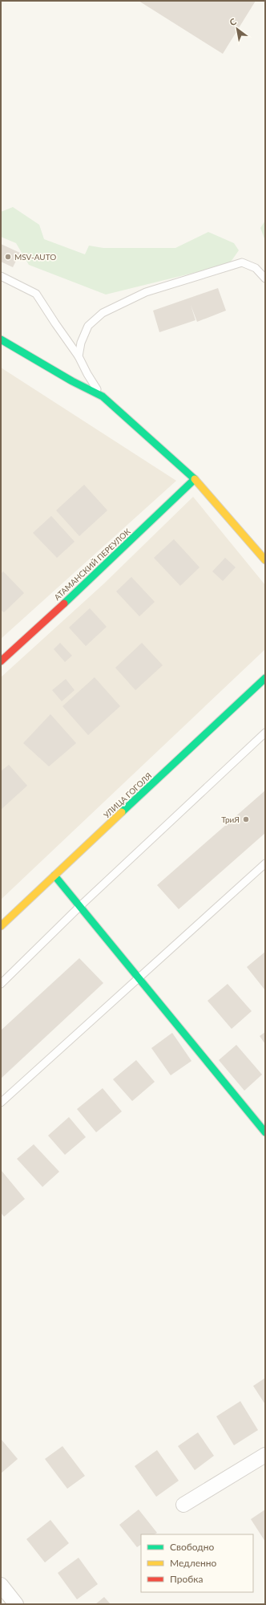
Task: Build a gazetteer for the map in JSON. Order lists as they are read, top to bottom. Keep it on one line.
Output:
{"streets":{"street":["АТАМАНСКИЙ ПЕРЕУЛОК","УЛИЦА ГОГОЛЯ"]},"places":["MSV-AUTO","ТриЯ"],"legend":["Свободно","Медленно","Пробка"],"north":"top left"}
